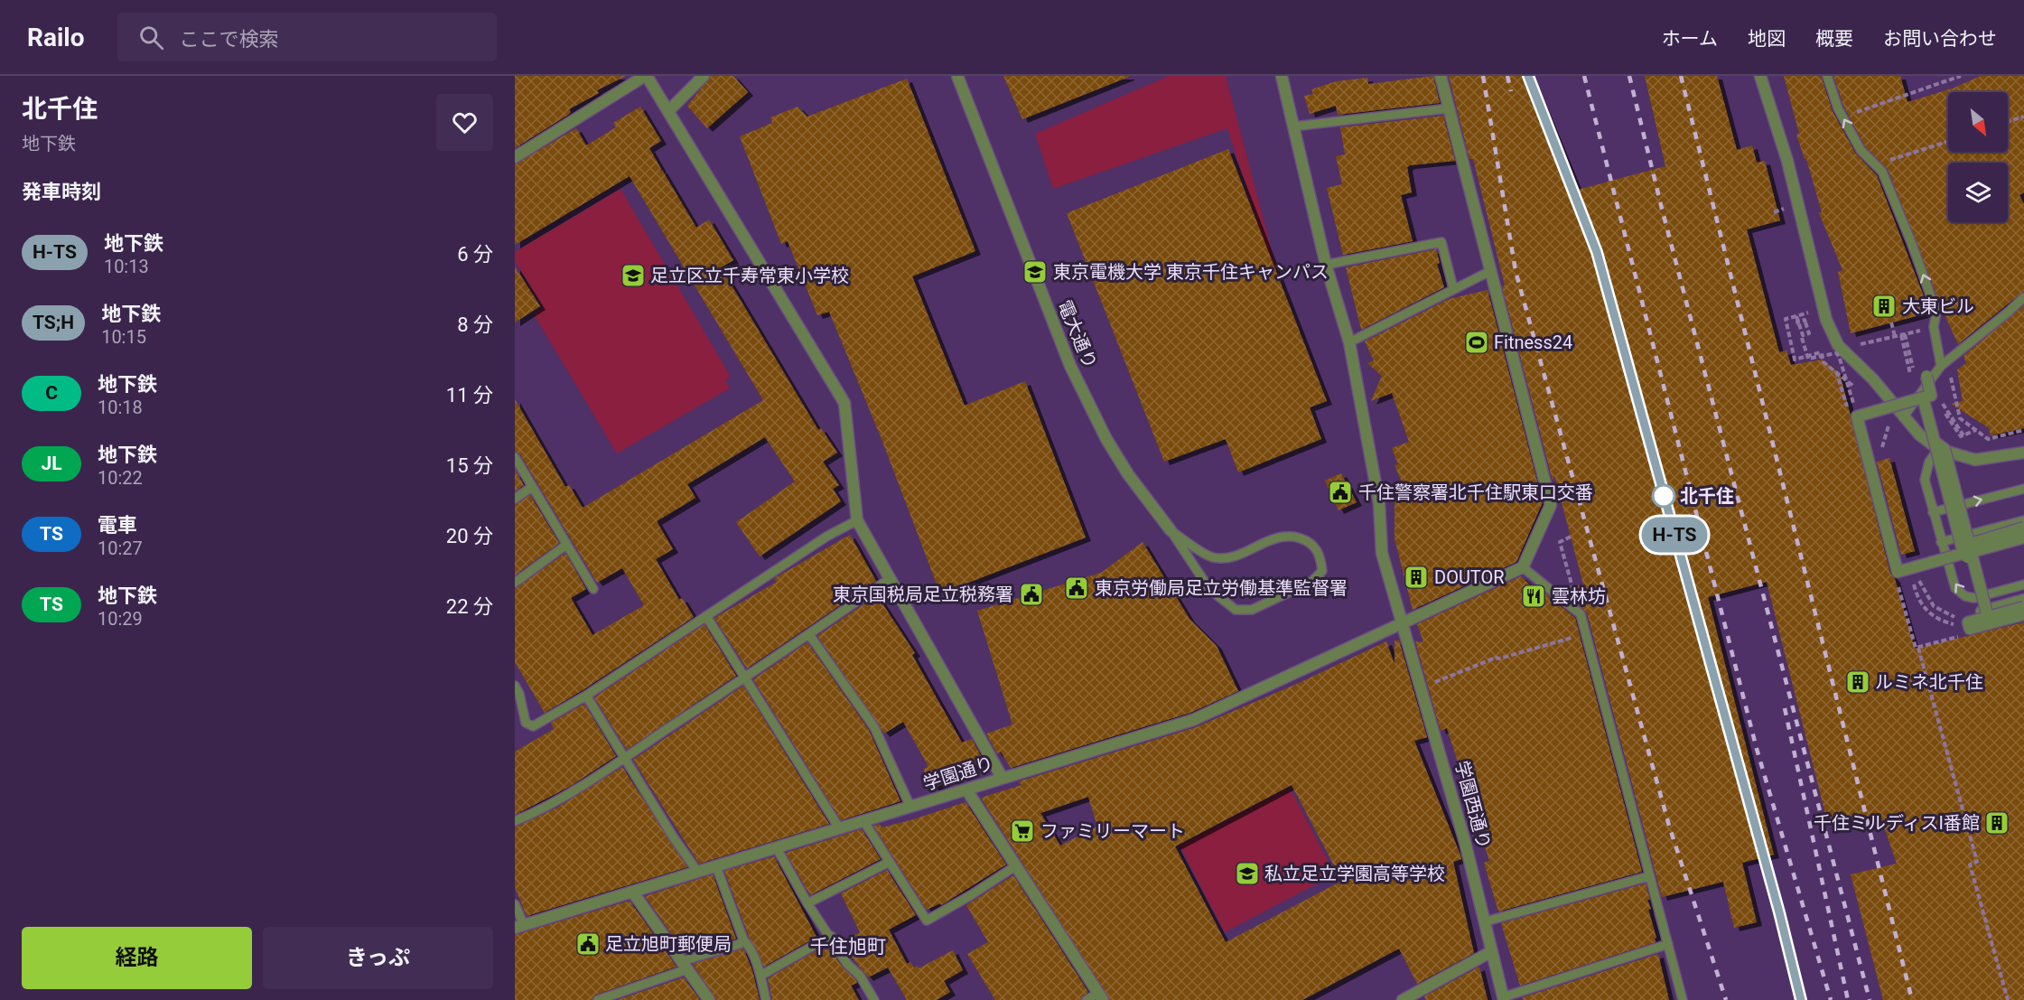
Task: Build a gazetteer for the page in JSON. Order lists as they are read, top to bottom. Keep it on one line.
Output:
{"streets":{"street":["電大通り","学園通り","学園西通り"]},"crossings":[["学園通り","学園西通り"]],"districts":["千住旭町"],"places":{"school or university":["東京電機大学 東京千住キャンパス","足立区立千寿常東小学校","私立足立学園高等学校"],"building":["大東ビル","DOUTOR","ルミネ北千住","千住ミルディスI番館"],"sports":["Fitness24"],"public building":["千住警察署北千住駅東口交番","東京労働局足立労働基準監督署","東京国税局足立税務署","足立旭町郵便局"],"other":["北千住"],"restaurant":["雲林坊"],"supermarket":["ファミリーマート"]},"lines":["metro line H-TS"],"north":"bottom right","page":{"header":"Railo","search":"ここで検索","nav":["ホーム","地図","概要","お問い合わせ"],"heading":[["北千住","地下鉄"],"発車時刻"],"on_map":"H-TS","list":[{"mark":"H-TS","name":"地下鉄","note":"10:13","value":"6 分"},{"mark":"TS;H","name":"地下鉄","note":"10:15","value":"8 分"},{"mark":"C","name":"地下鉄","note":"10:18","value":"11 分"},{"mark":"JL","name":"地下鉄","note":"10:22","value":"15 分"},{"mark":"TS","name":"電車","note":"10:27","value":"20 分"},{"mark":"TS","name":"地下鉄","note":"10:29","value":"22 分"}],"buttons":["経路","きっぷ"]}}
